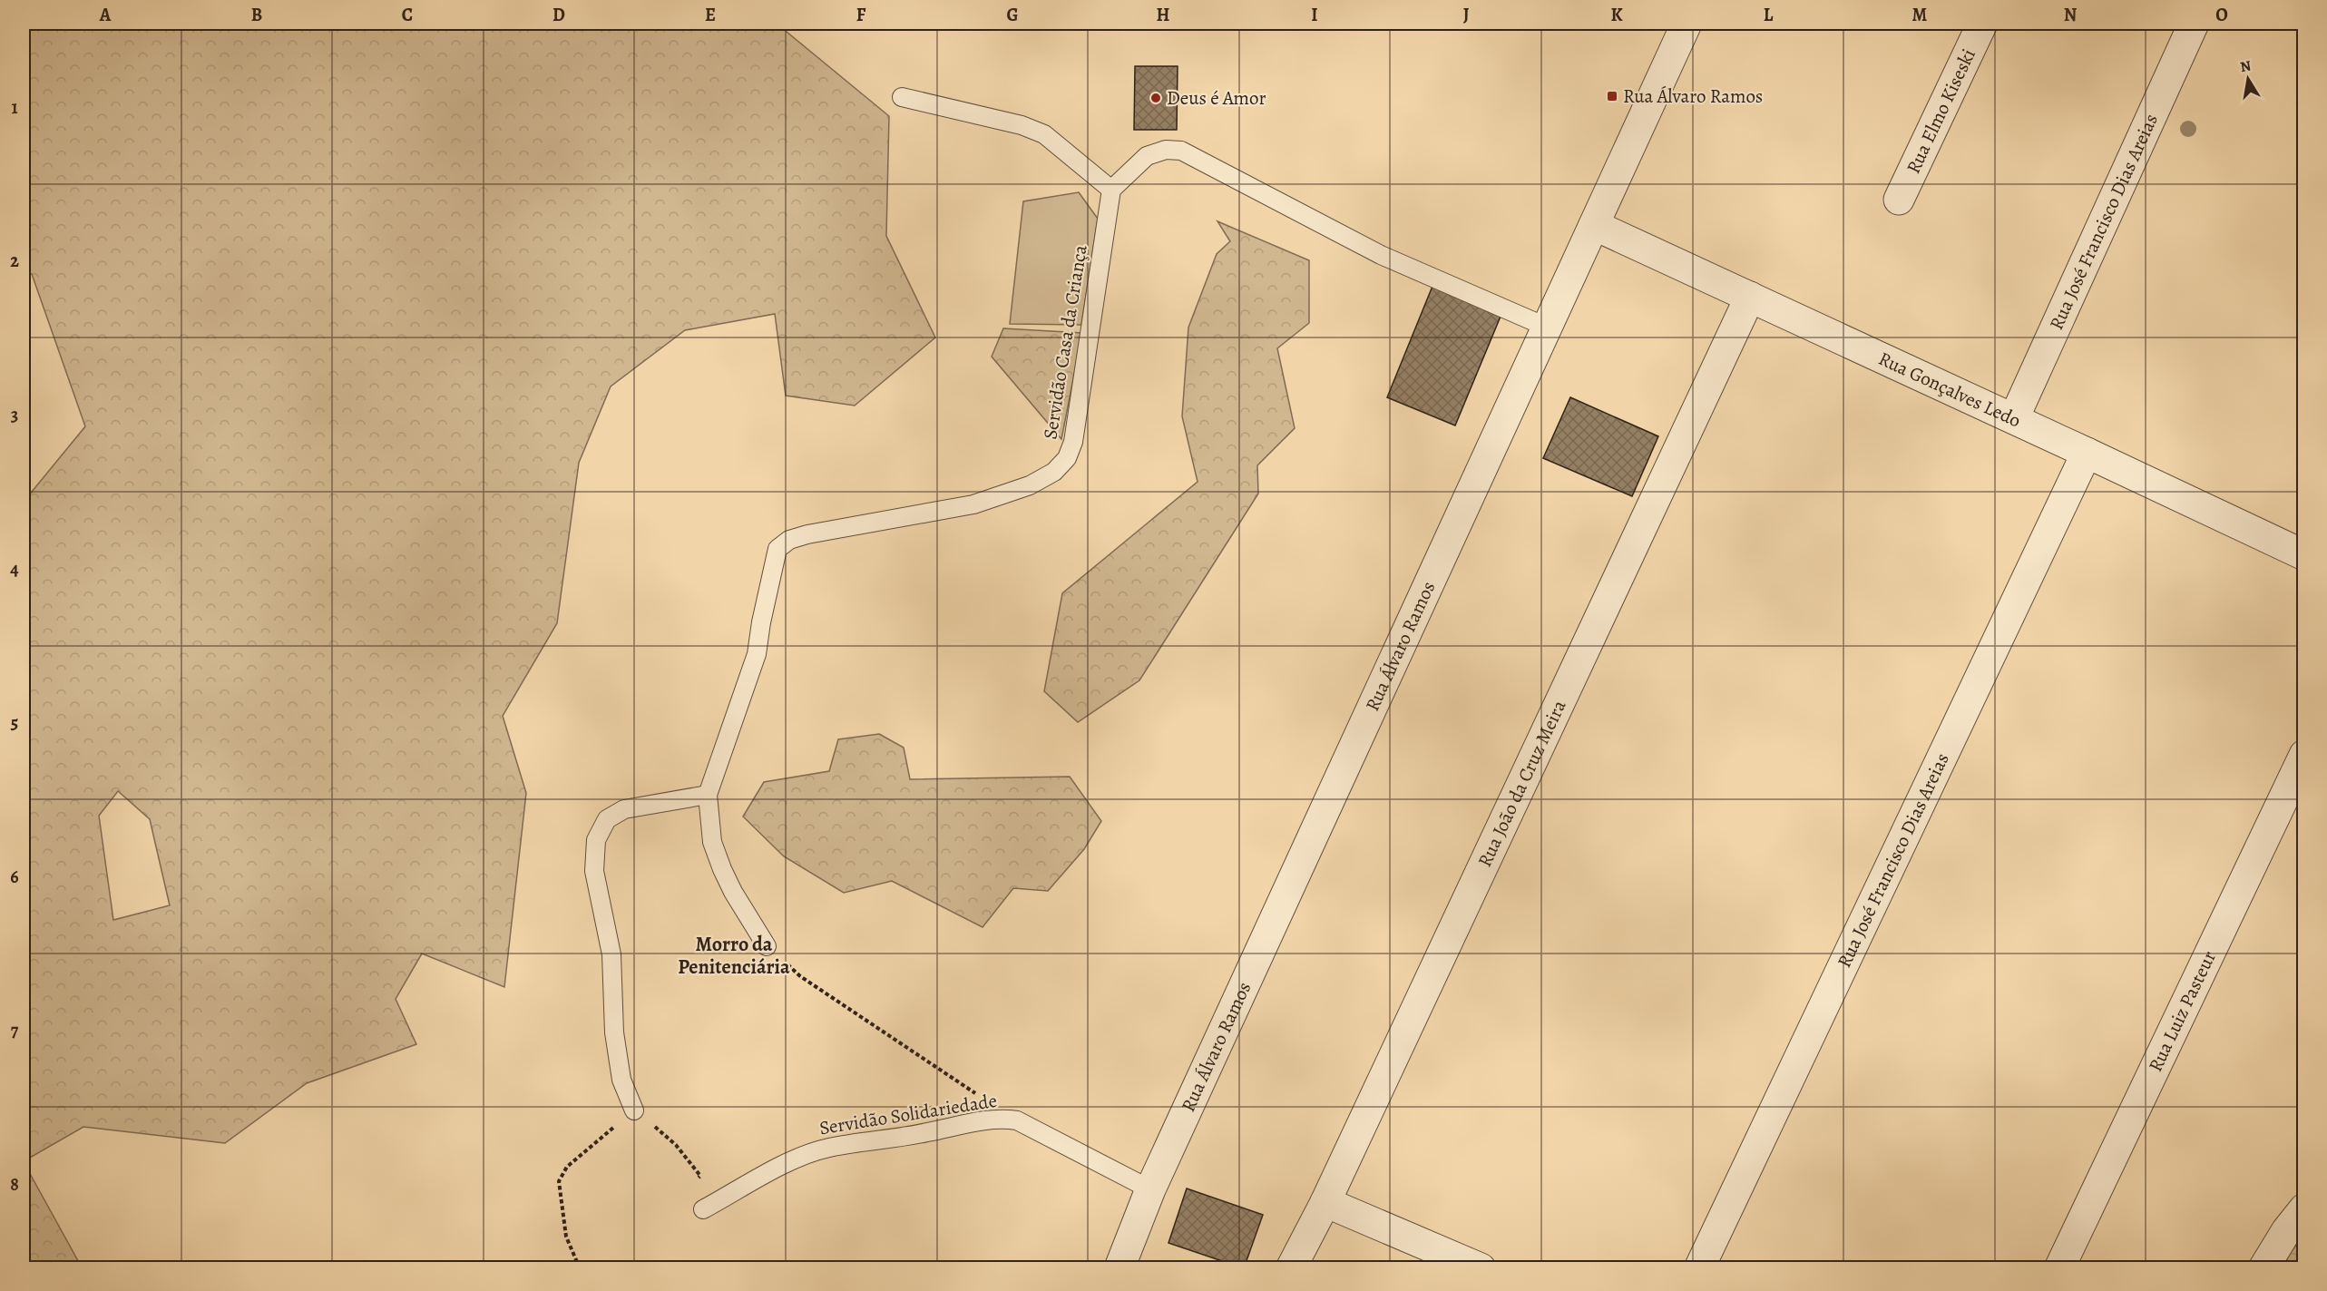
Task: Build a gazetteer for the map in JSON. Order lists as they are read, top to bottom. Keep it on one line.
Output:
{"streets":{"street":["Rua Elmo Kiseski","Rua José Francisco Dias Areias","Rua Gonçalves Ledo","Rua Álvaro Ramos","Rua João da Cruz Meira","Rua Luiz Pasteur"],"lane":["Servidão Casa da Criança","Servidão Solidariedade"]},"crossings":[["Rua José Francisco Dias Areias","Rua Gonçalves Ledo"],["Rua Gonçalves Ledo","Rua Álvaro Ramos"],["Rua Gonçalves Ledo","Rua João da Cruz Meira"],["Rua Álvaro Ramos","Servidão Solidariedade"]],"districts":["Morro da Penitenciária"],"places":{"transit":["Rua Álvaro Ramos"],"other":["Deus é Amor"]},"north":"top","grid":{"columns":["A","B","C","D","E","F","G","H","I","J","K","L","M","N","O"],"rows":["1","2","3","4","5","6","7","8"]}}
